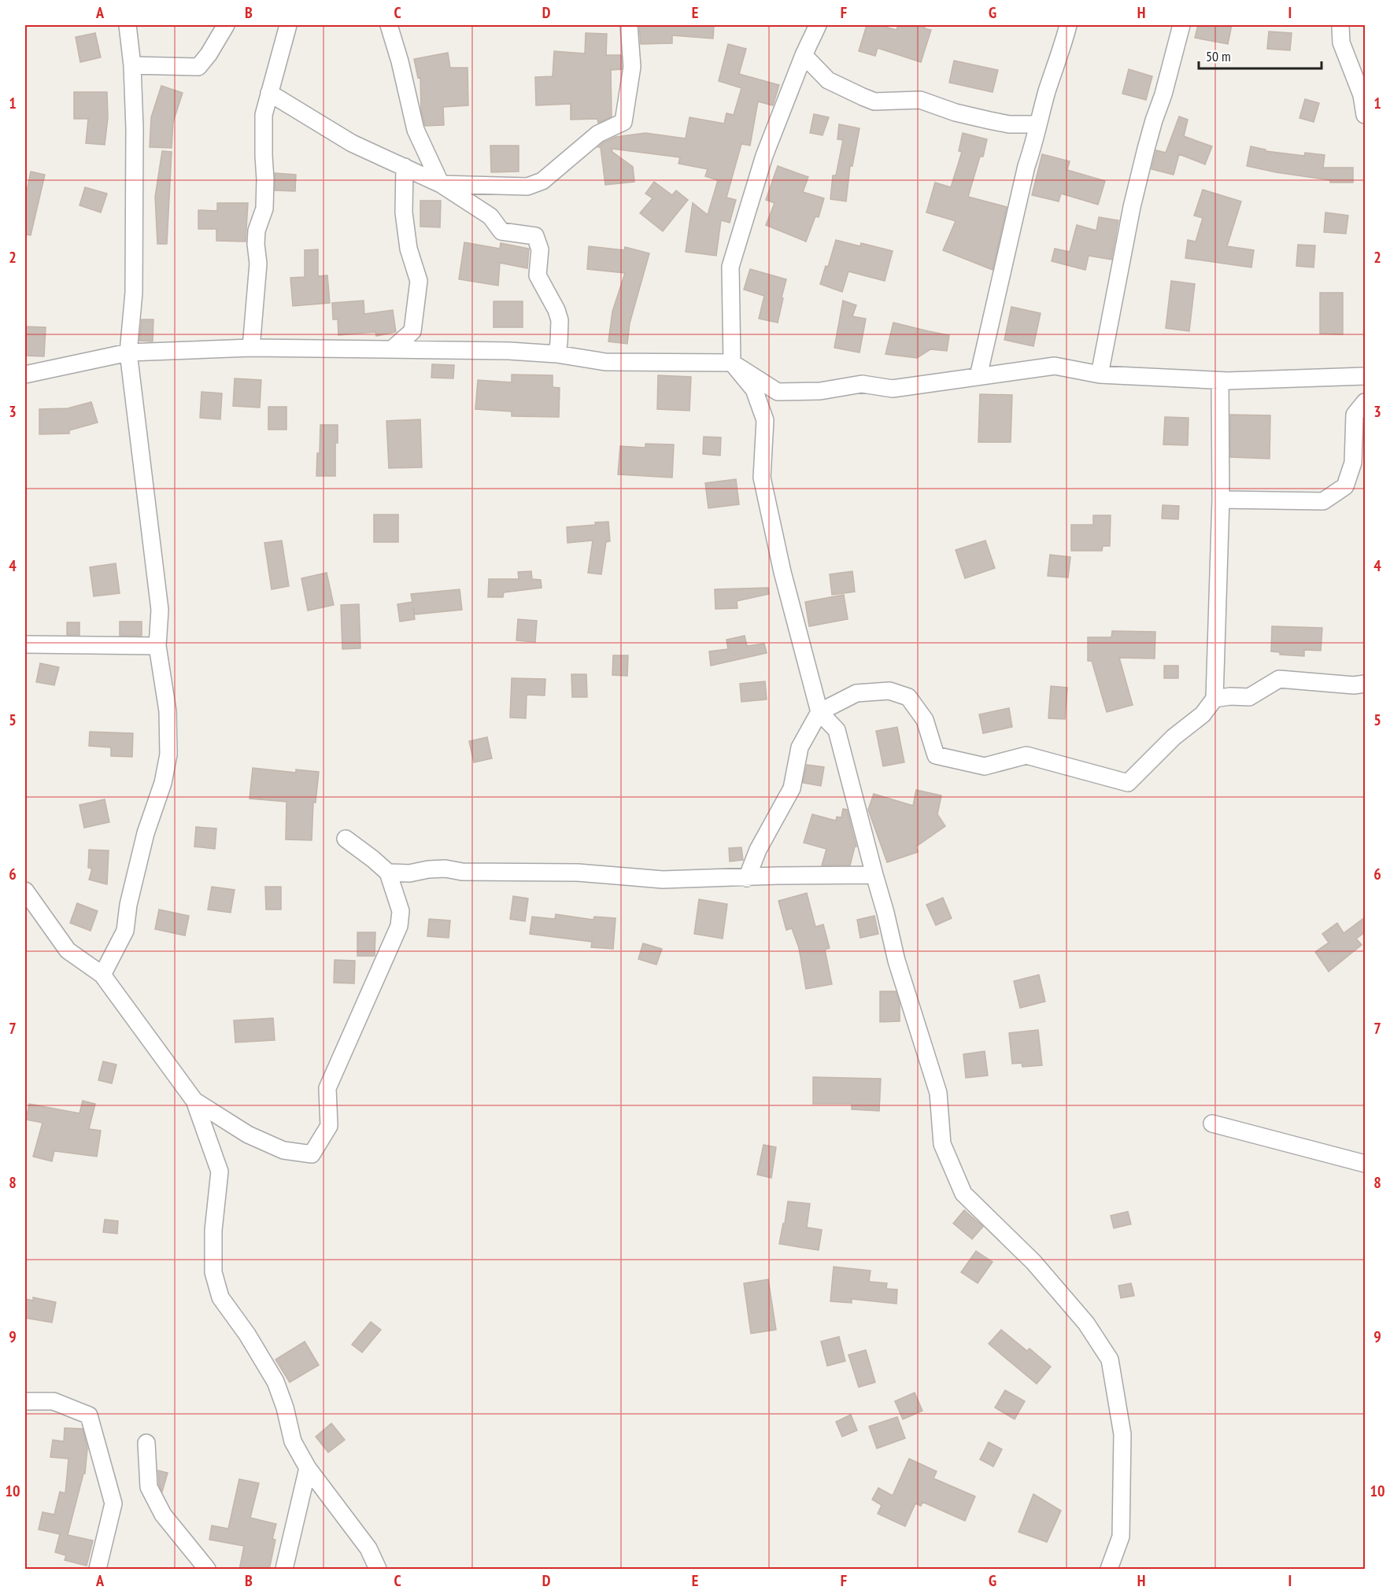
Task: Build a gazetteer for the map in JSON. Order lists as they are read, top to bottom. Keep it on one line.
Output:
{"scale_bar":"50 m","grid":{"columns":["A","B","C","D","E","F","G","H","I"],"rows":["1","2","3","4","5","6","7","8","9","10"]}}
